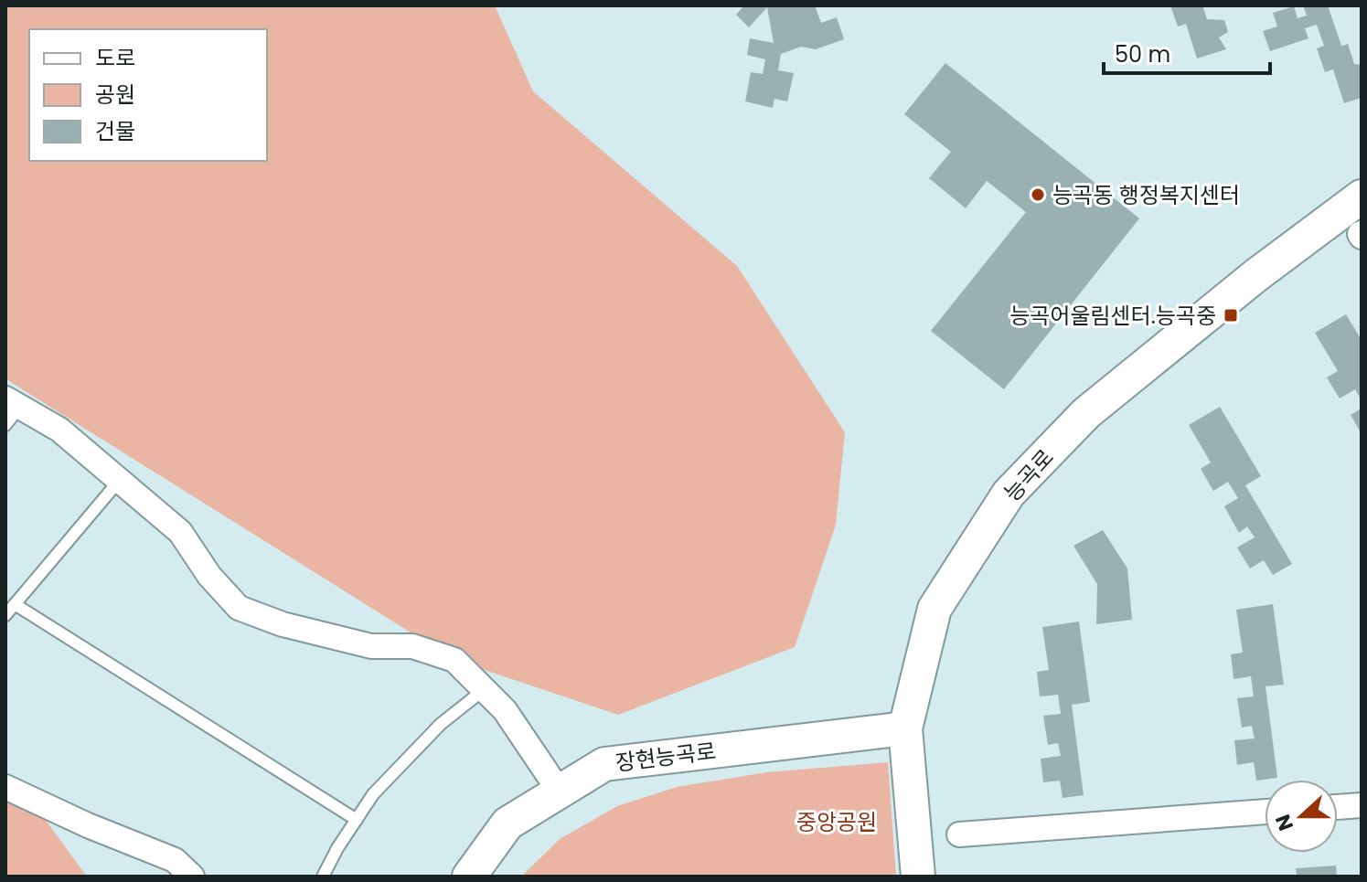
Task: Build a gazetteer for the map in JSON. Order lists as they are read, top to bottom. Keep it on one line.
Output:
{"streets":{"main road":["능곡로","장현능곡로"]},"crossings":[["능곡로","장현능곡로"]],"parks":["중앙공원"],"places":{"other":["능곡동 행정복지센터"],"transit":["능곡어울림센터.능곡중"]},"legend":["도로","공원","건물"],"scale_bar":"50 m","north":"left"}
